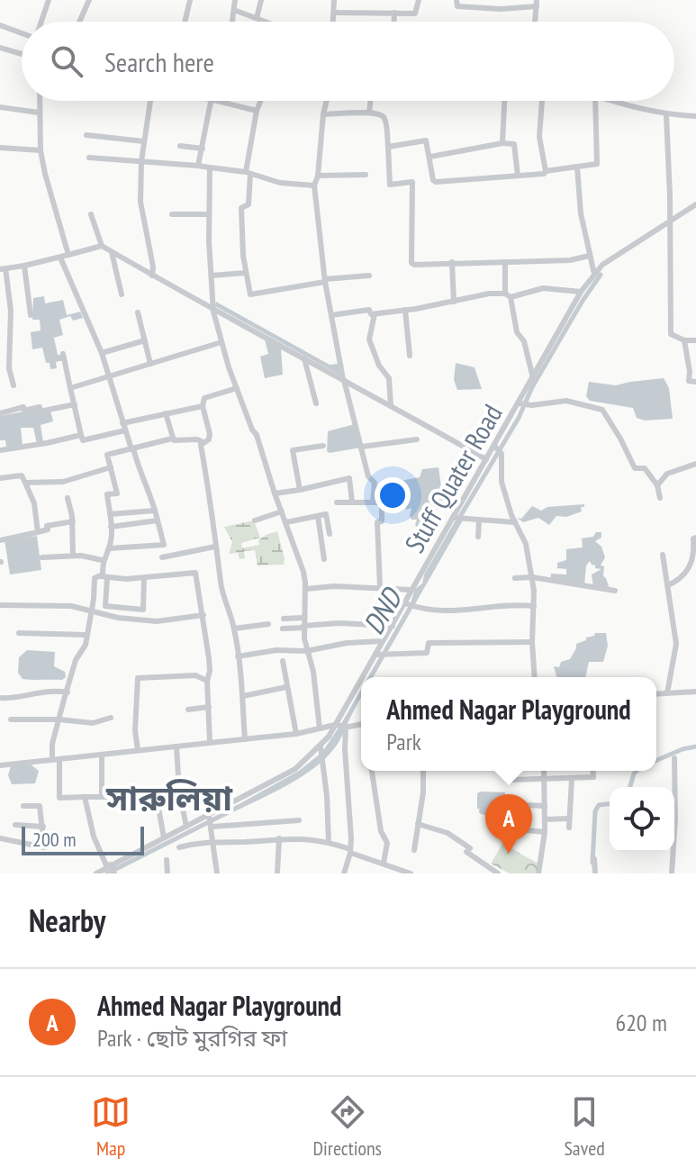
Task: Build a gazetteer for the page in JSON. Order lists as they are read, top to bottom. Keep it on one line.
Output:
{"streets":{"street":["Stuff Quater Road"]},"districts":["সারুলিয়া"],"water":["DND"],"scale_bar":"200 m","page":{"search":"Search here","popup":["Ahmed Nagar Playground","Park"],"pins":"A","scale":"200 m","heading":"Nearby","list":[{"mark":"A","name":"Ahmed Nagar Playground","note":"Park · ছোট মুরগির ফা","value":"620 m"}],"nav":["Map","Directions","Saved"]}}
